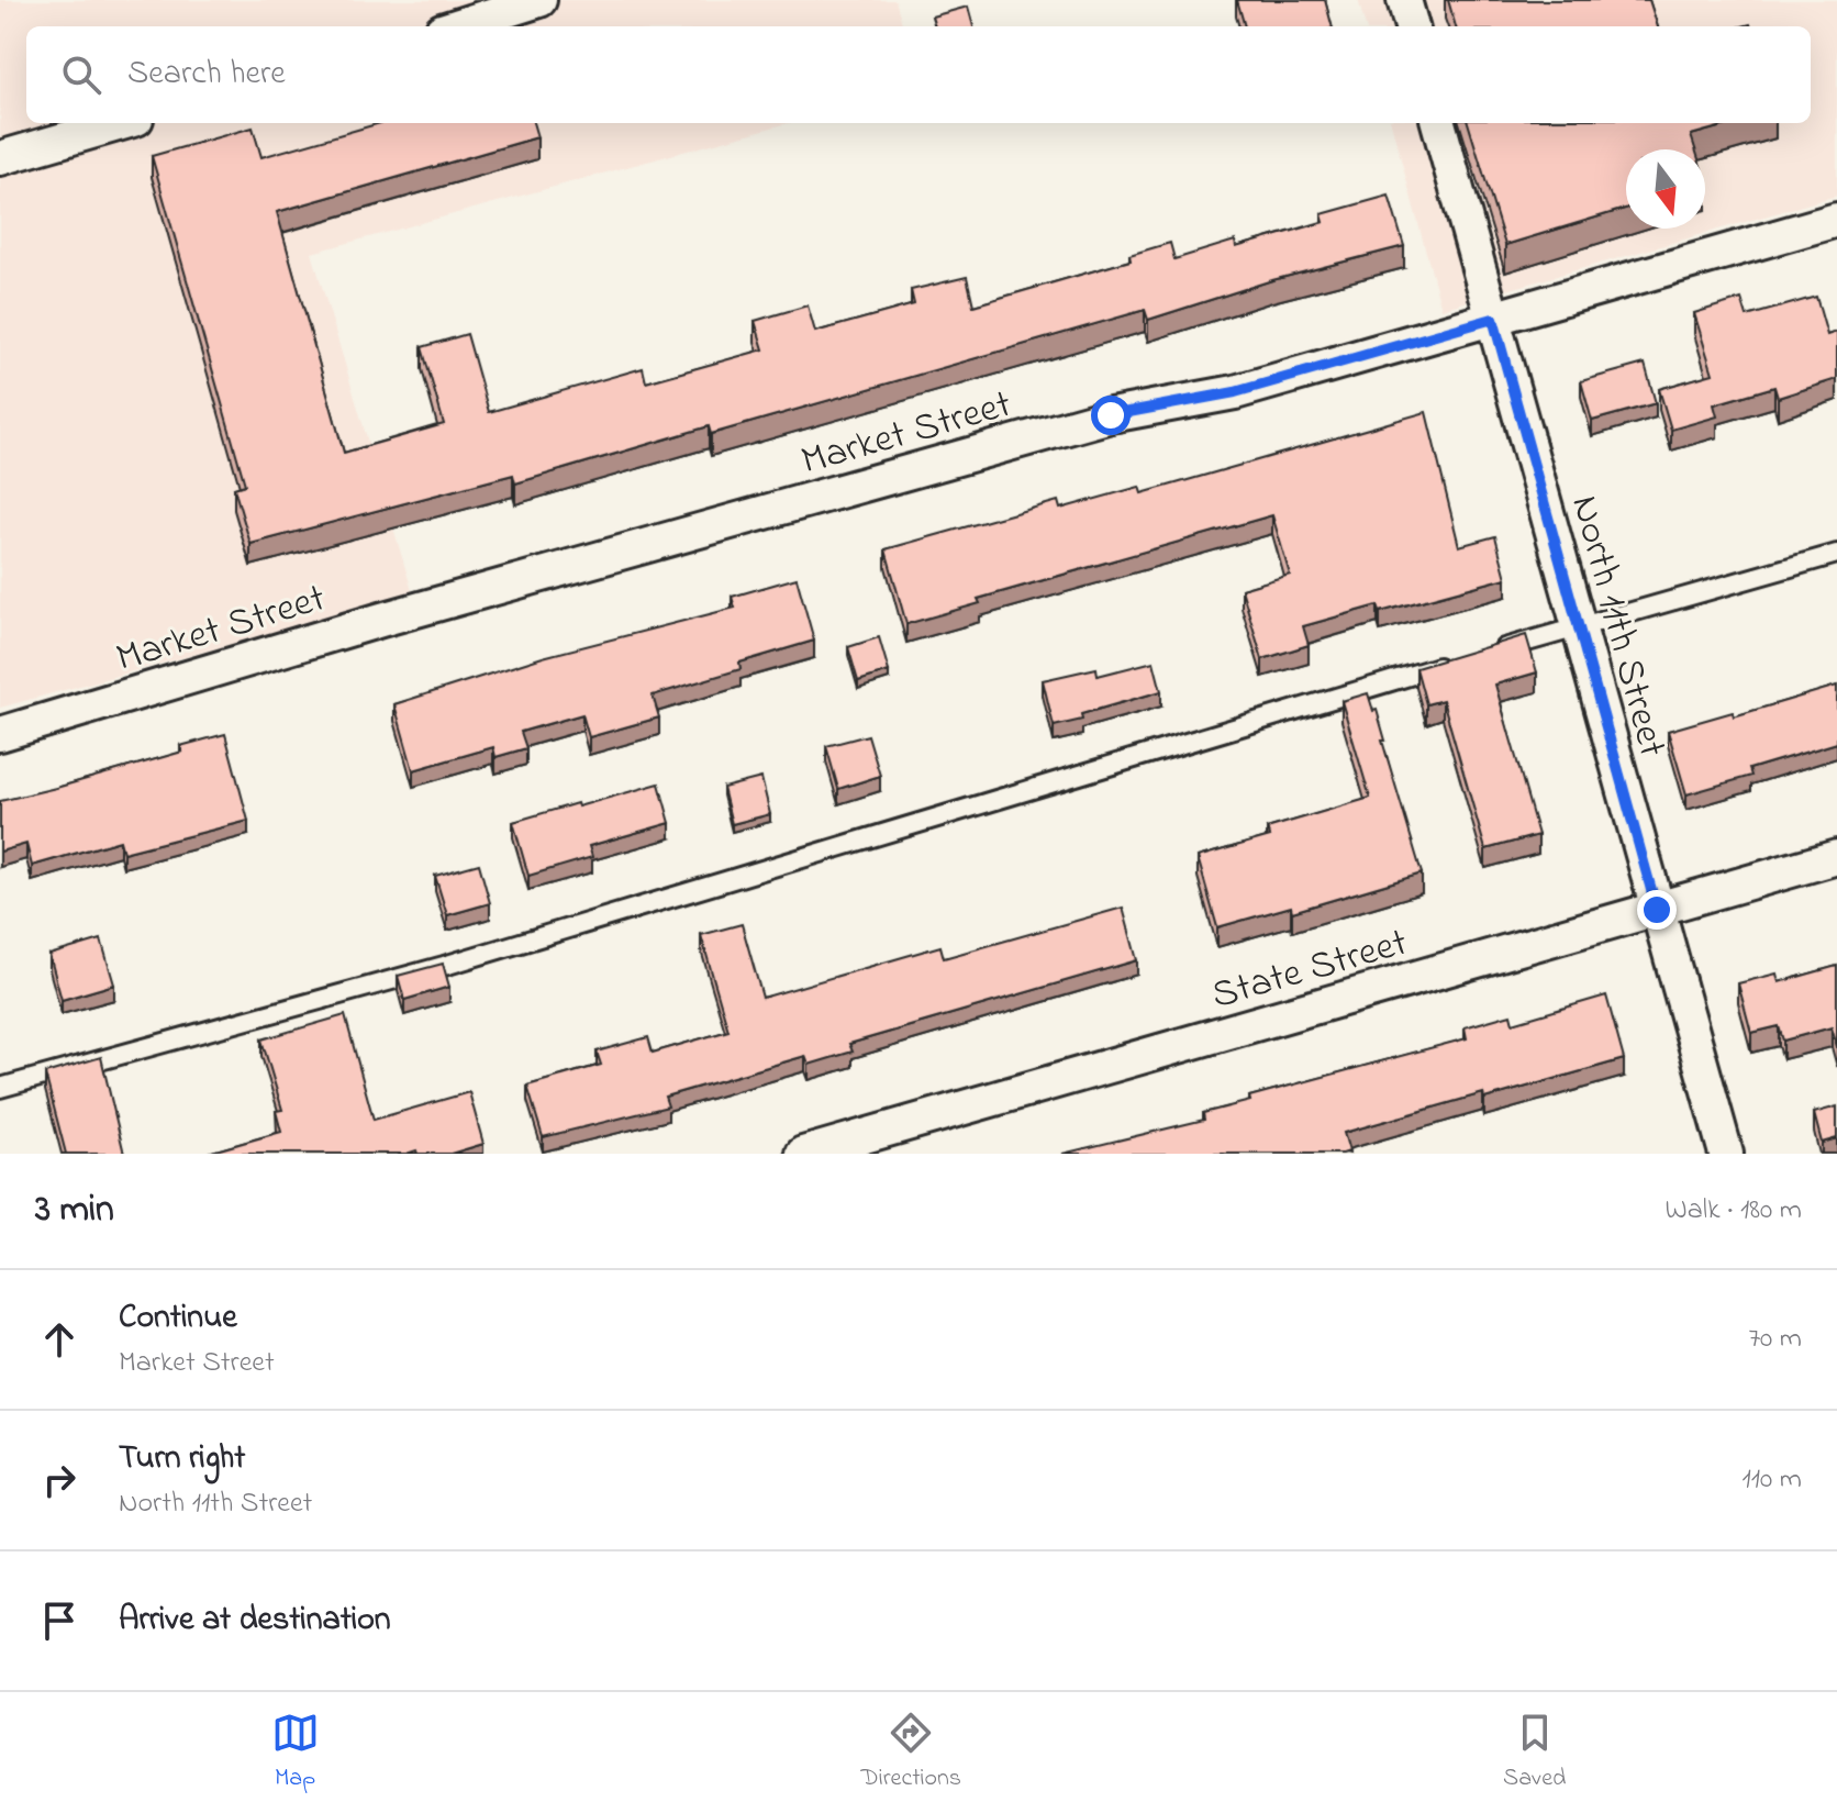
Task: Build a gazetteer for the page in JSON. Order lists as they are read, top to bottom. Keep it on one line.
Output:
{"streets":{"street":["Market Street","North 11th Street","State Street"]},"crossings":[["Market Street","North 11th Street"],["North 11th Street","State Street"]],"north":"bottom","page":{"search":"Search here","heading":["3 min","Walk · 180 m"],"list":[["Continue","Market Street","70 m"],["Turn right","North 11th Street","110 m"],"Arrive at destination"],"nav":["Map","Directions","Saved"]}}
